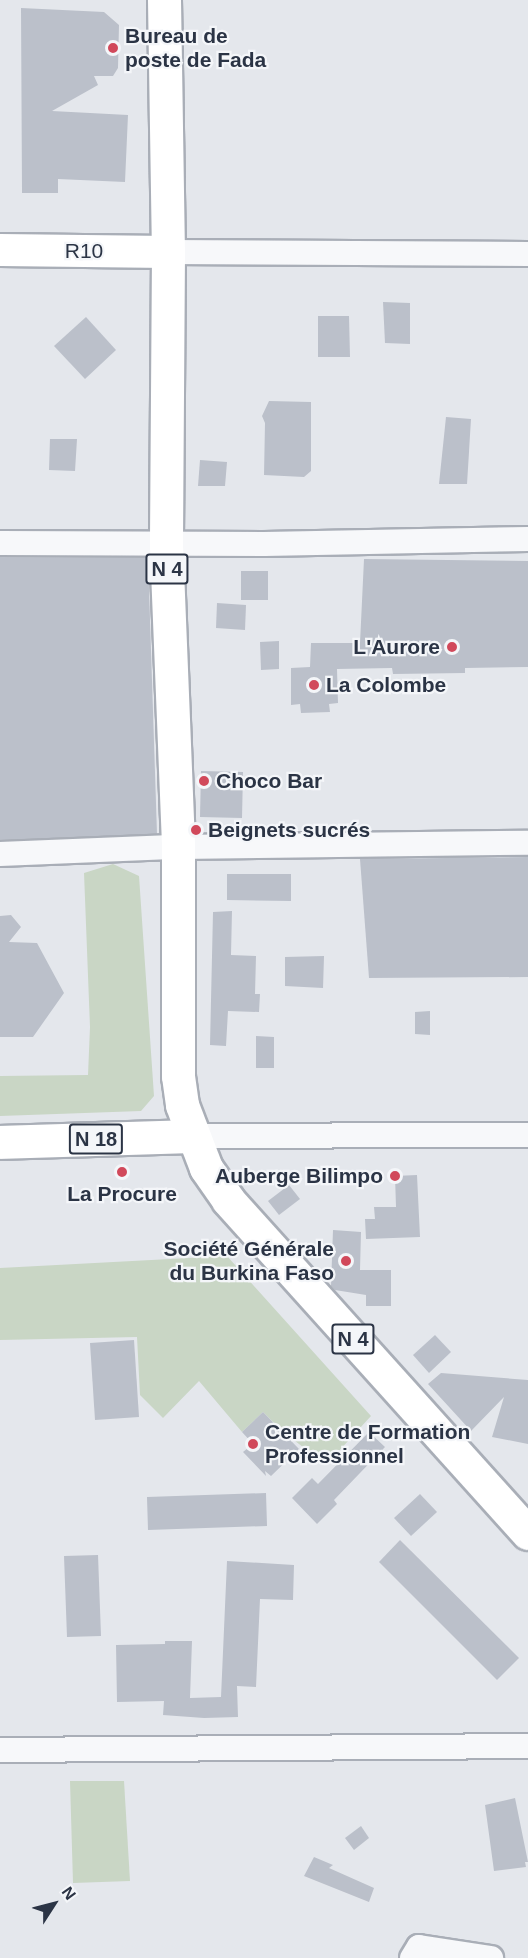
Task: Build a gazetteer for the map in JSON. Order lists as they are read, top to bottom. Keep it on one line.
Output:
{"streets":{"highway":["N 4","N 18"],"main road":["R10"]},"crossings":[["R10","N 4"],["N 4","N 18"]],"places":["Bureau de poste de Fada","L'Aurore","La Colombe","Choco Bar","Beignets sucrés","La Procure","Auberge Bilimpo","Société Générale du Burkina Faso","Centre de Formation Professionnel"],"north":"top right"}
